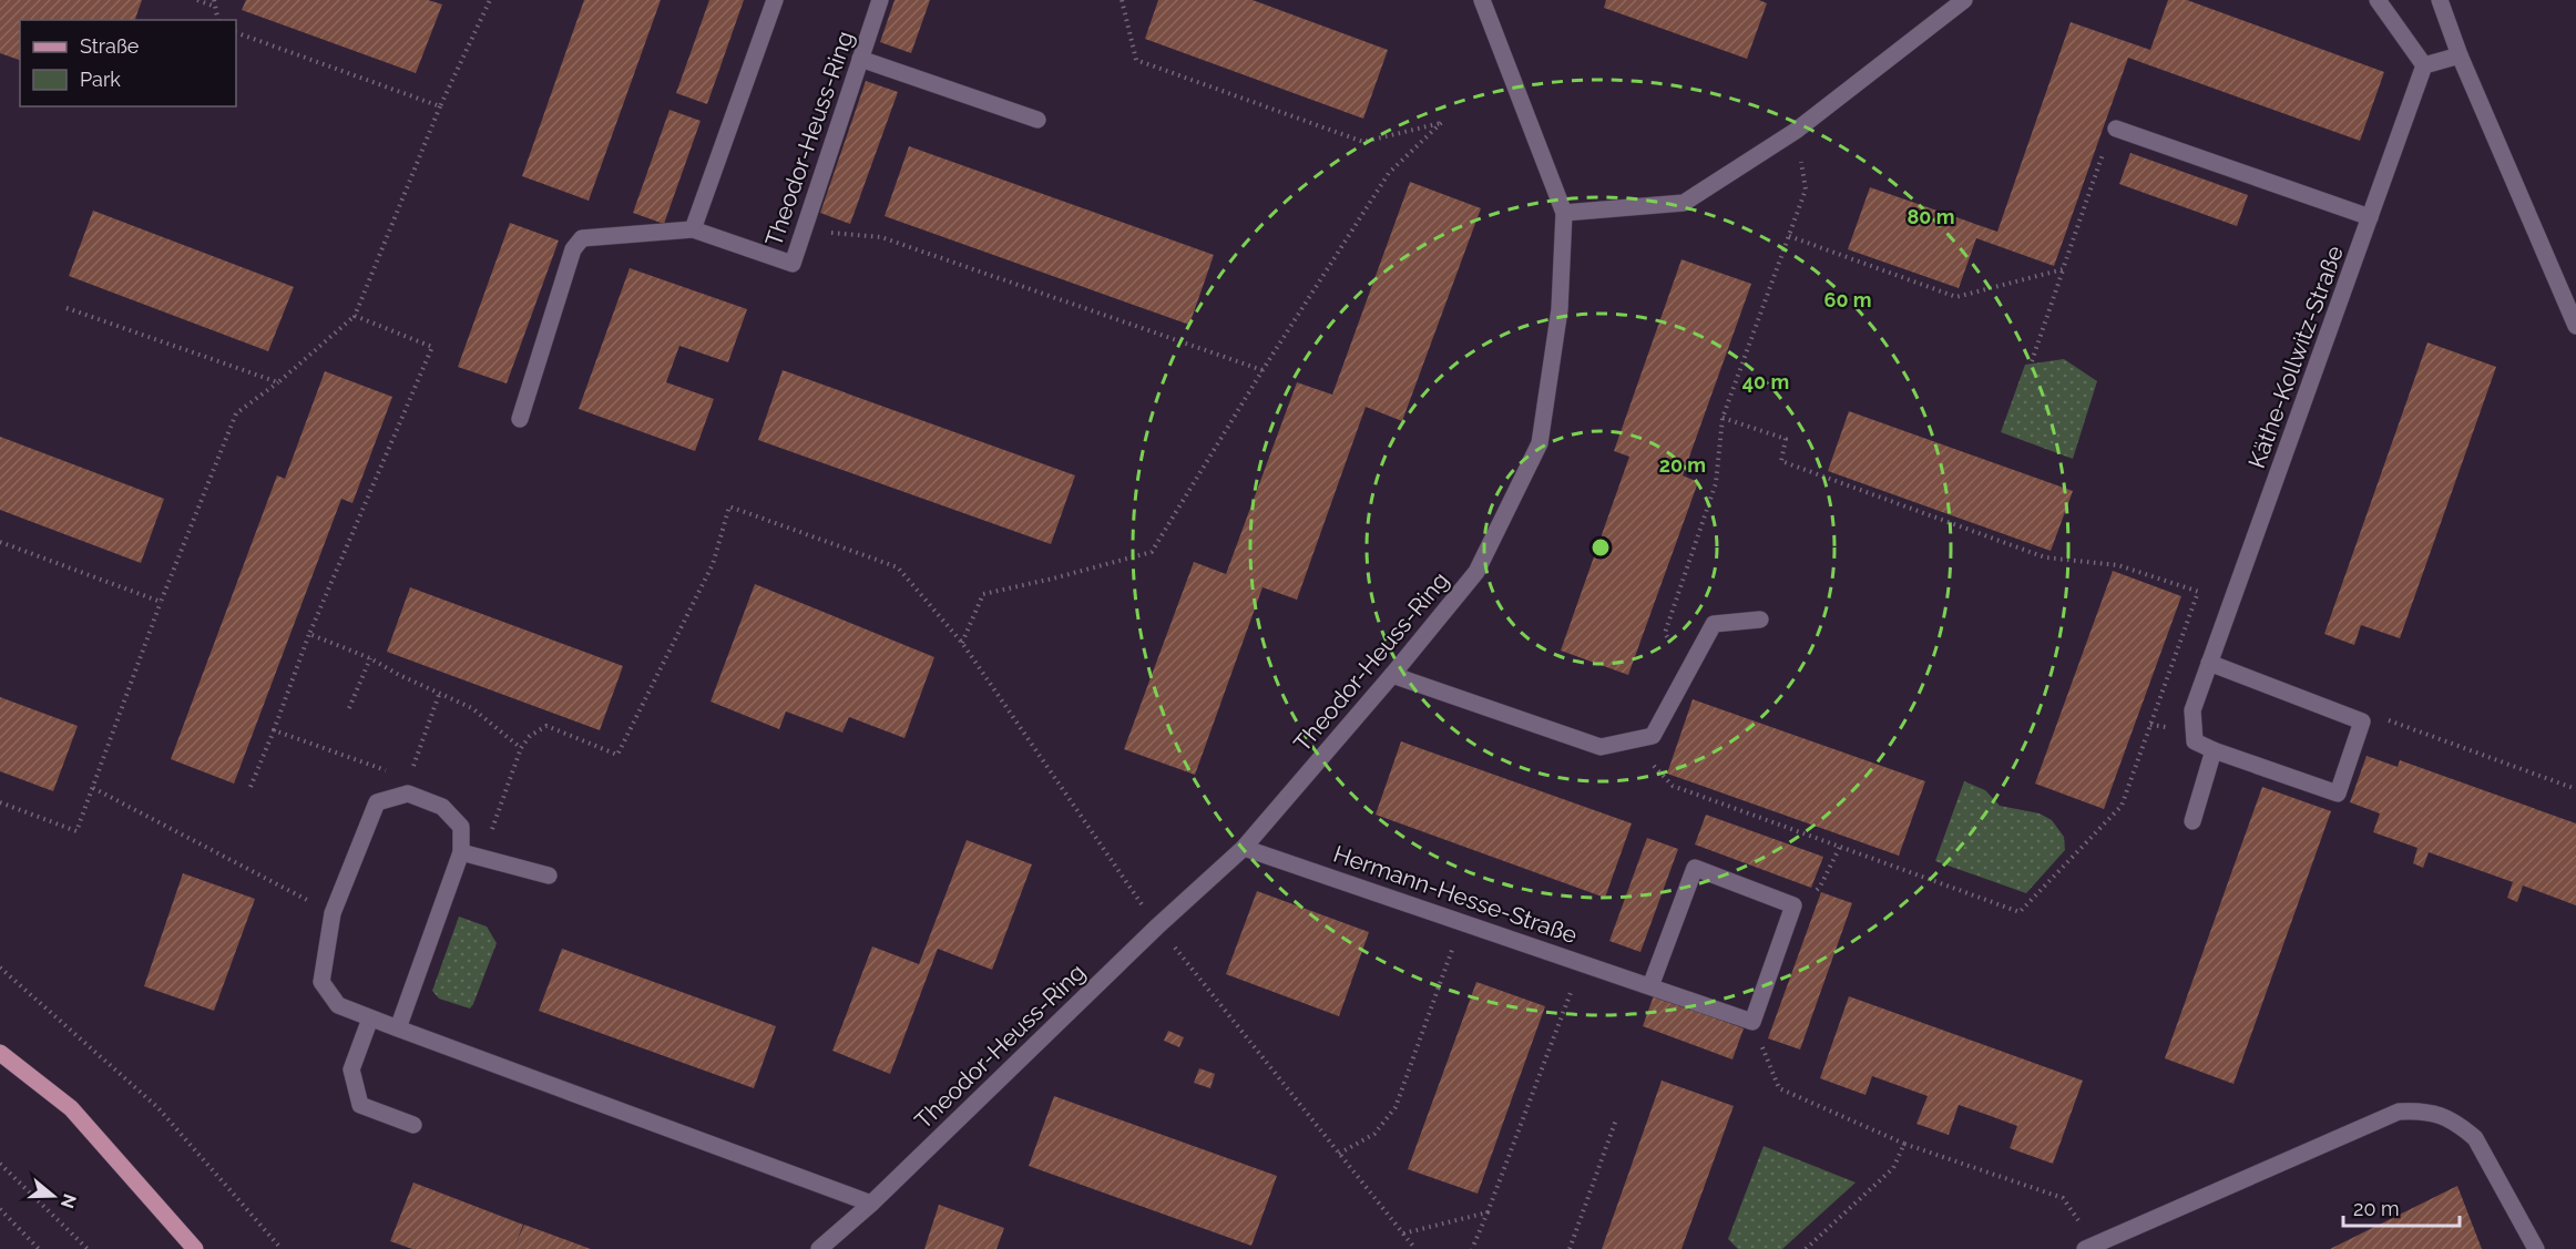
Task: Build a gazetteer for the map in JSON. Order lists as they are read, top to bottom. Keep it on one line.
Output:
{"streets":{"street":["Theodor-Heuss-Ring","Käthe-Kollwitz-Straße","Hermann-Hesse-Straße"]},"crossings":[["Theodor-Heuss-Ring","Hermann-Hesse-Straße"]],"legend":["Straße","Park"],"scale_bar":"20 m","north":"right","rings":["80 m","60 m","40 m","20 m"]}
